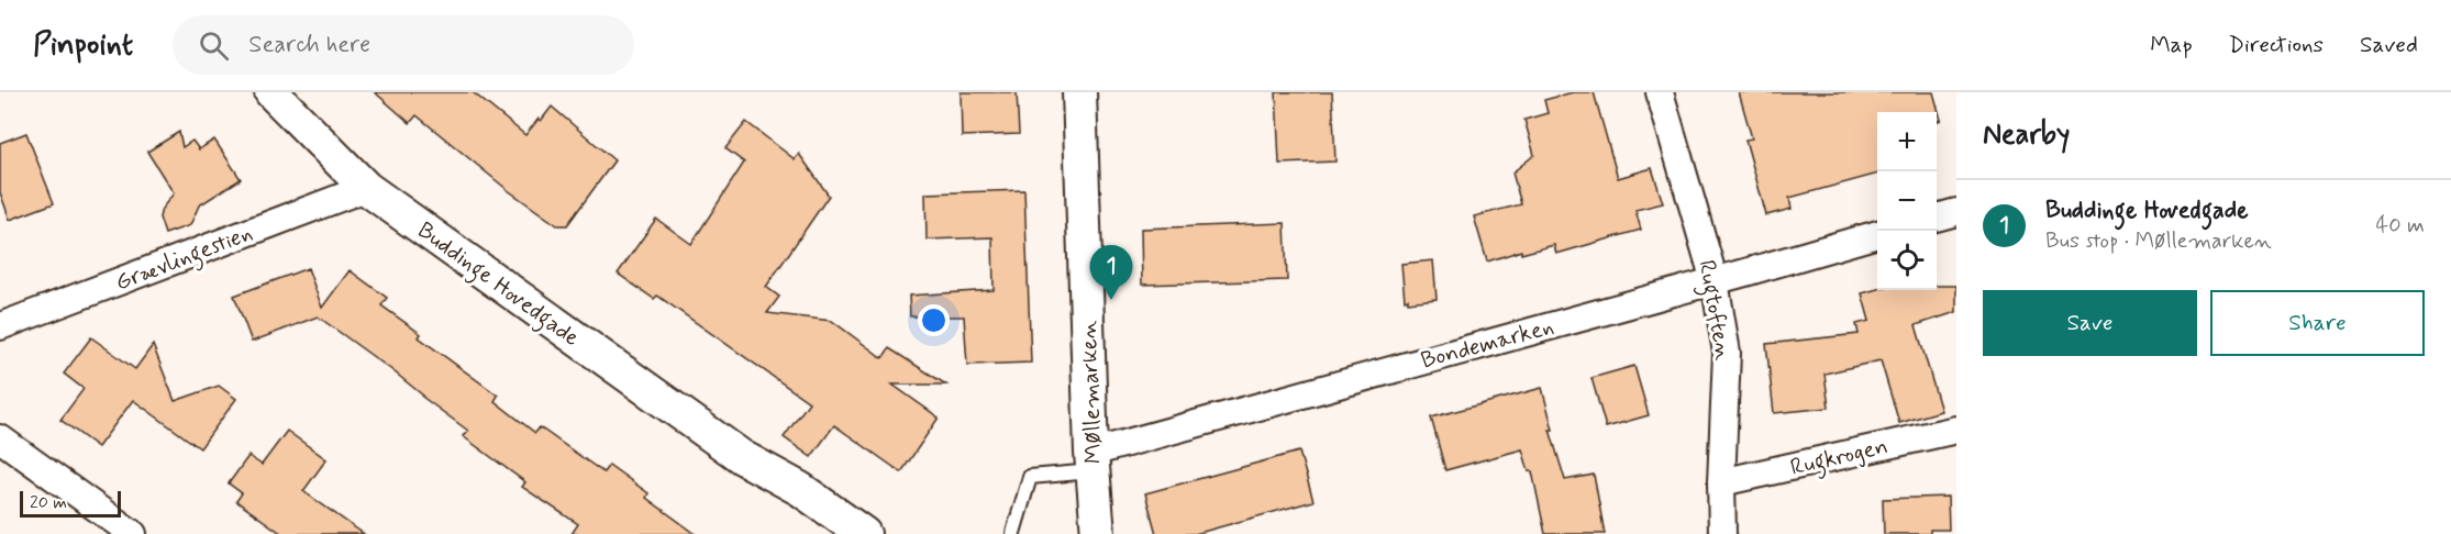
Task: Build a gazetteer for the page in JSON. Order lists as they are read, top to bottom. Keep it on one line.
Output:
{"streets":{"street":["Grævlingestien","Buddinge Hovedgade","Rugtoften","Bondemarken","Møllemarken","Rugkrogen"]},"crossings":[["Grævlingestien","Buddinge Hovedgade"],["Rugtoften","Bondemarken"],["Rugtoften","Rugkrogen"],["Bondemarken","Møllemarken"]],"scale_bar":"20 m","page":{"header":"Pinpoint","search":"Search here","nav":["Map","Directions","Saved"],"heading":"Nearby","map_buttons":["+","−"],"list":[{"mark":"1","name":"Buddinge Hovedgade","note":"Bus stop · Møllemarken","value":"40 m"}],"pins":"1","buttons":["Save","Share"],"scale":"20 m"}}
